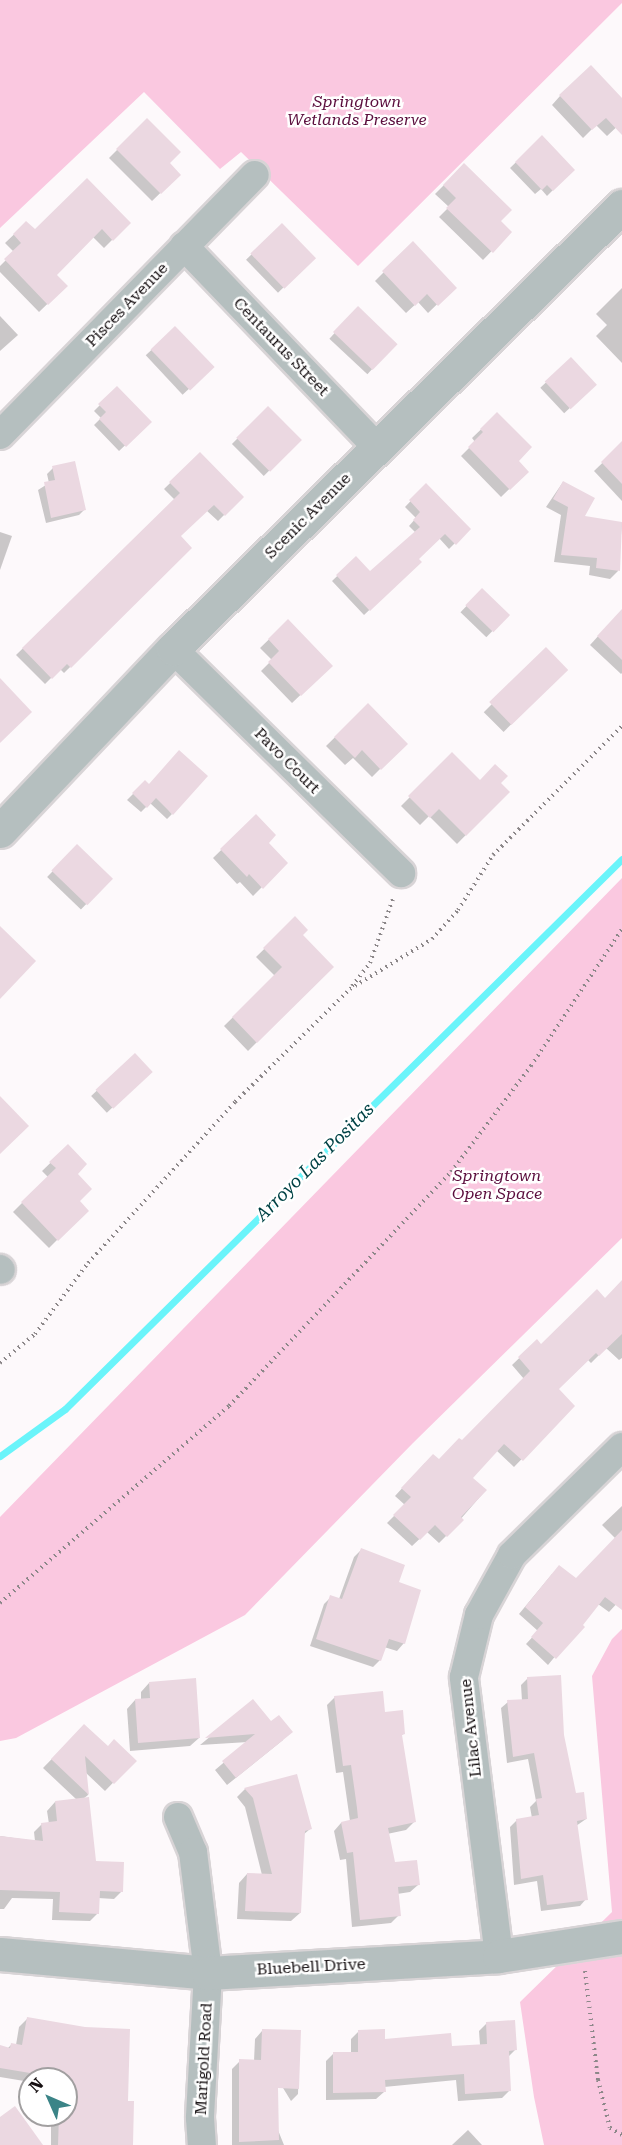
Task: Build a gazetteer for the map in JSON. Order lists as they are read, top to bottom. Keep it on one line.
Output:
{"streets":{"street":["Pisces Avenue","Centaurus Street","Scenic Avenue","Pavo Court","Lilac Avenue","Bluebell Drive","Marigold Road"]},"crossings":[["Pisces Avenue","Centaurus Street"],["Centaurus Street","Scenic Avenue"],["Scenic Avenue","Pavo Court"],["Lilac Avenue","Bluebell Drive"],["Bluebell Drive","Marigold Road"]],"water":["Arroyo Las Positas"],"parks":["Springtown Wetlands Preserve","Springtown Open Space"],"north":"top left"}
